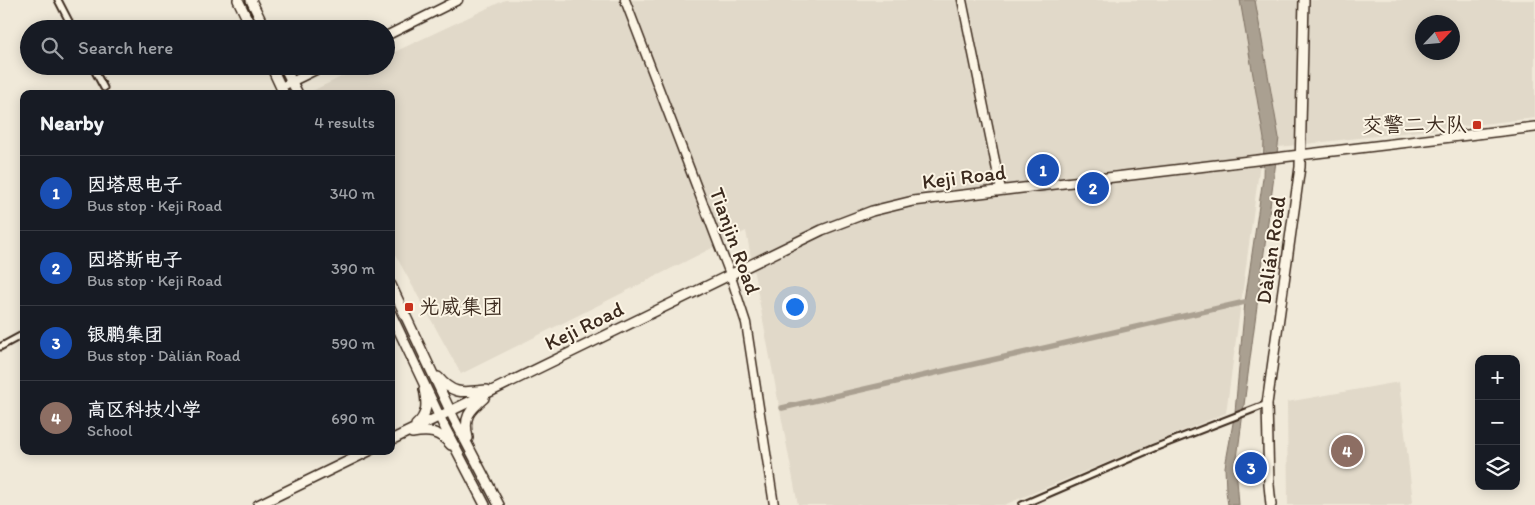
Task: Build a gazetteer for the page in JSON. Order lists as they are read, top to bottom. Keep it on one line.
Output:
{"streets":{"main road":["Keji Road","Tianjin Road","Dàlián Road"]},"crossings":[["Keji Road","Tianjin Road"],["Keji Road","Dàlián Road"]],"places":{"transit":["交警二大队","光威集团"]},"north":"top right","page":{"search":"Search here","heading":["Nearby","4 results"],"pins":["1","2","4","3"],"list":[{"mark":"1","name":"因塔思电子","note":"Bus stop · Keji Road","value":"340 m"},{"mark":"2","name":"因塔斯电子","note":"Bus stop · Keji Road","value":"390 m"},{"mark":"3","name":"银鹏集团","note":"Bus stop · Dàlián Road","value":"590 m"},{"mark":"4","name":"高区科技小学","note":"School","value":"690 m"}],"map_buttons":["+","−"]}}
